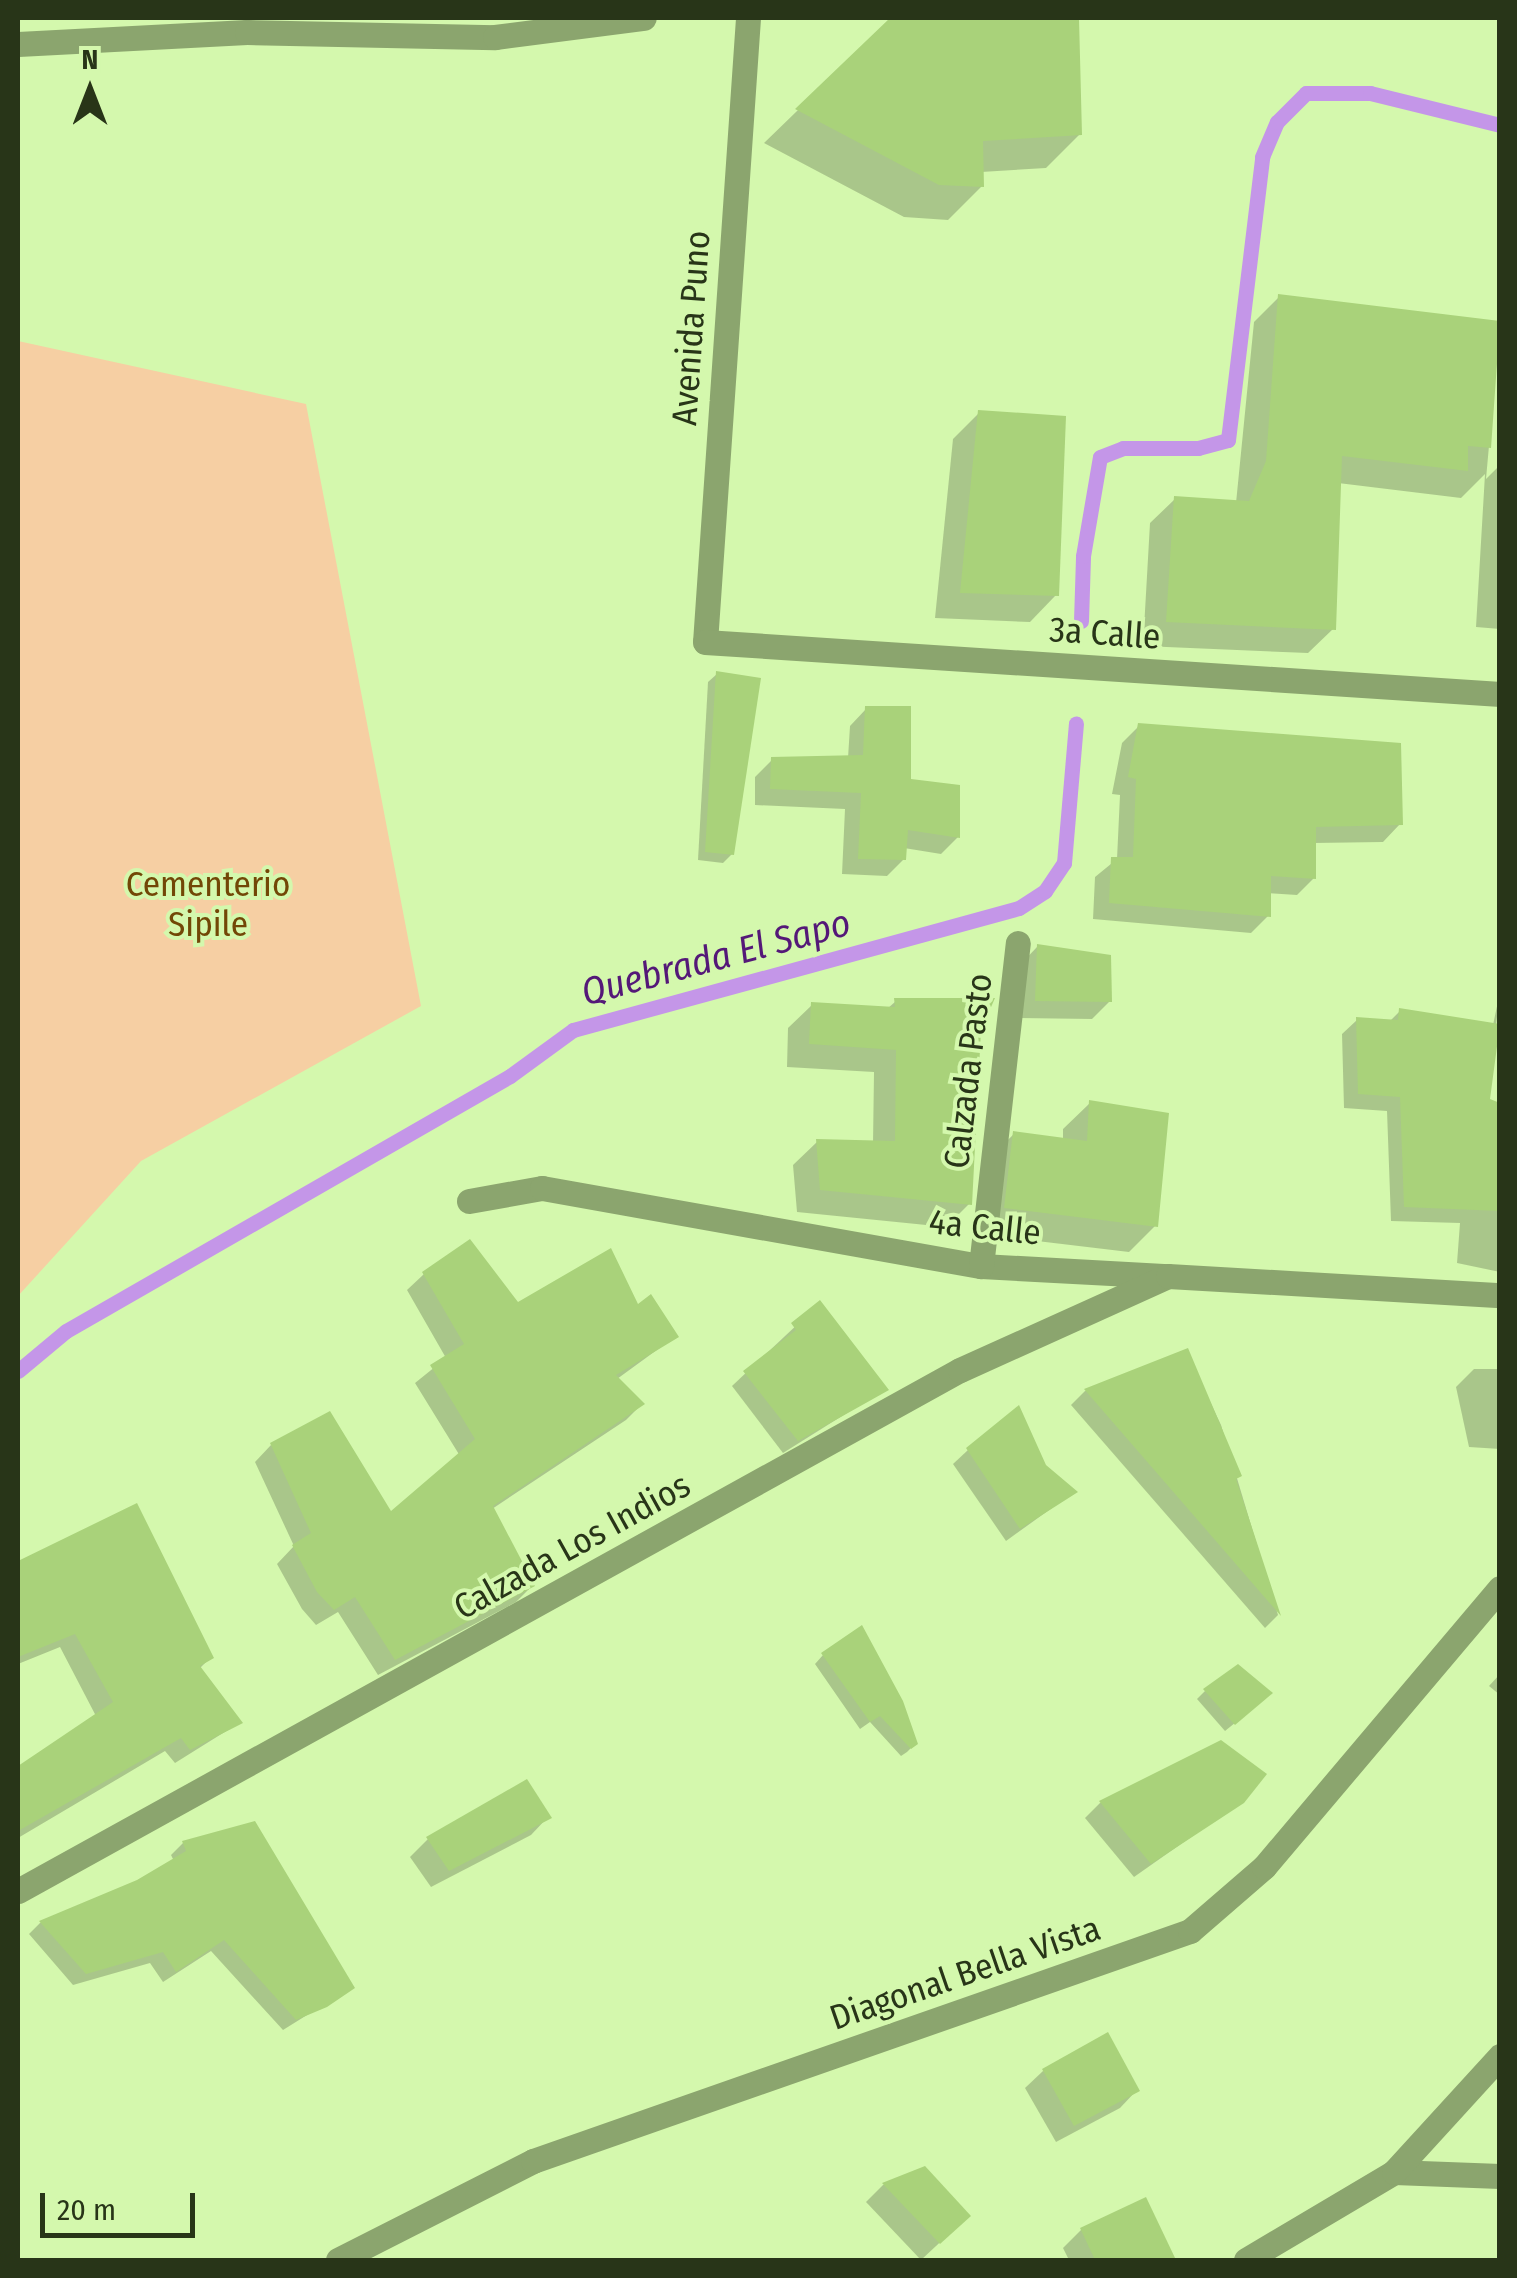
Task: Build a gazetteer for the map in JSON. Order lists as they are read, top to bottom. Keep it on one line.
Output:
{"streets":{"street":["Avenida Puno","3a Calle","Calzada Pasto","4a Calle","Calzada Los Indios","Diagonal Bella Vista"]},"crossings":[["Avenida Puno","3a Calle"],["Calzada Pasto","4a Calle"],["4a Calle","Calzada Los Indios"]],"water":["Quebrada El Sapo"],"parks":["Cementerio Sipile"],"scale_bar":"20 m","north":"top"}
